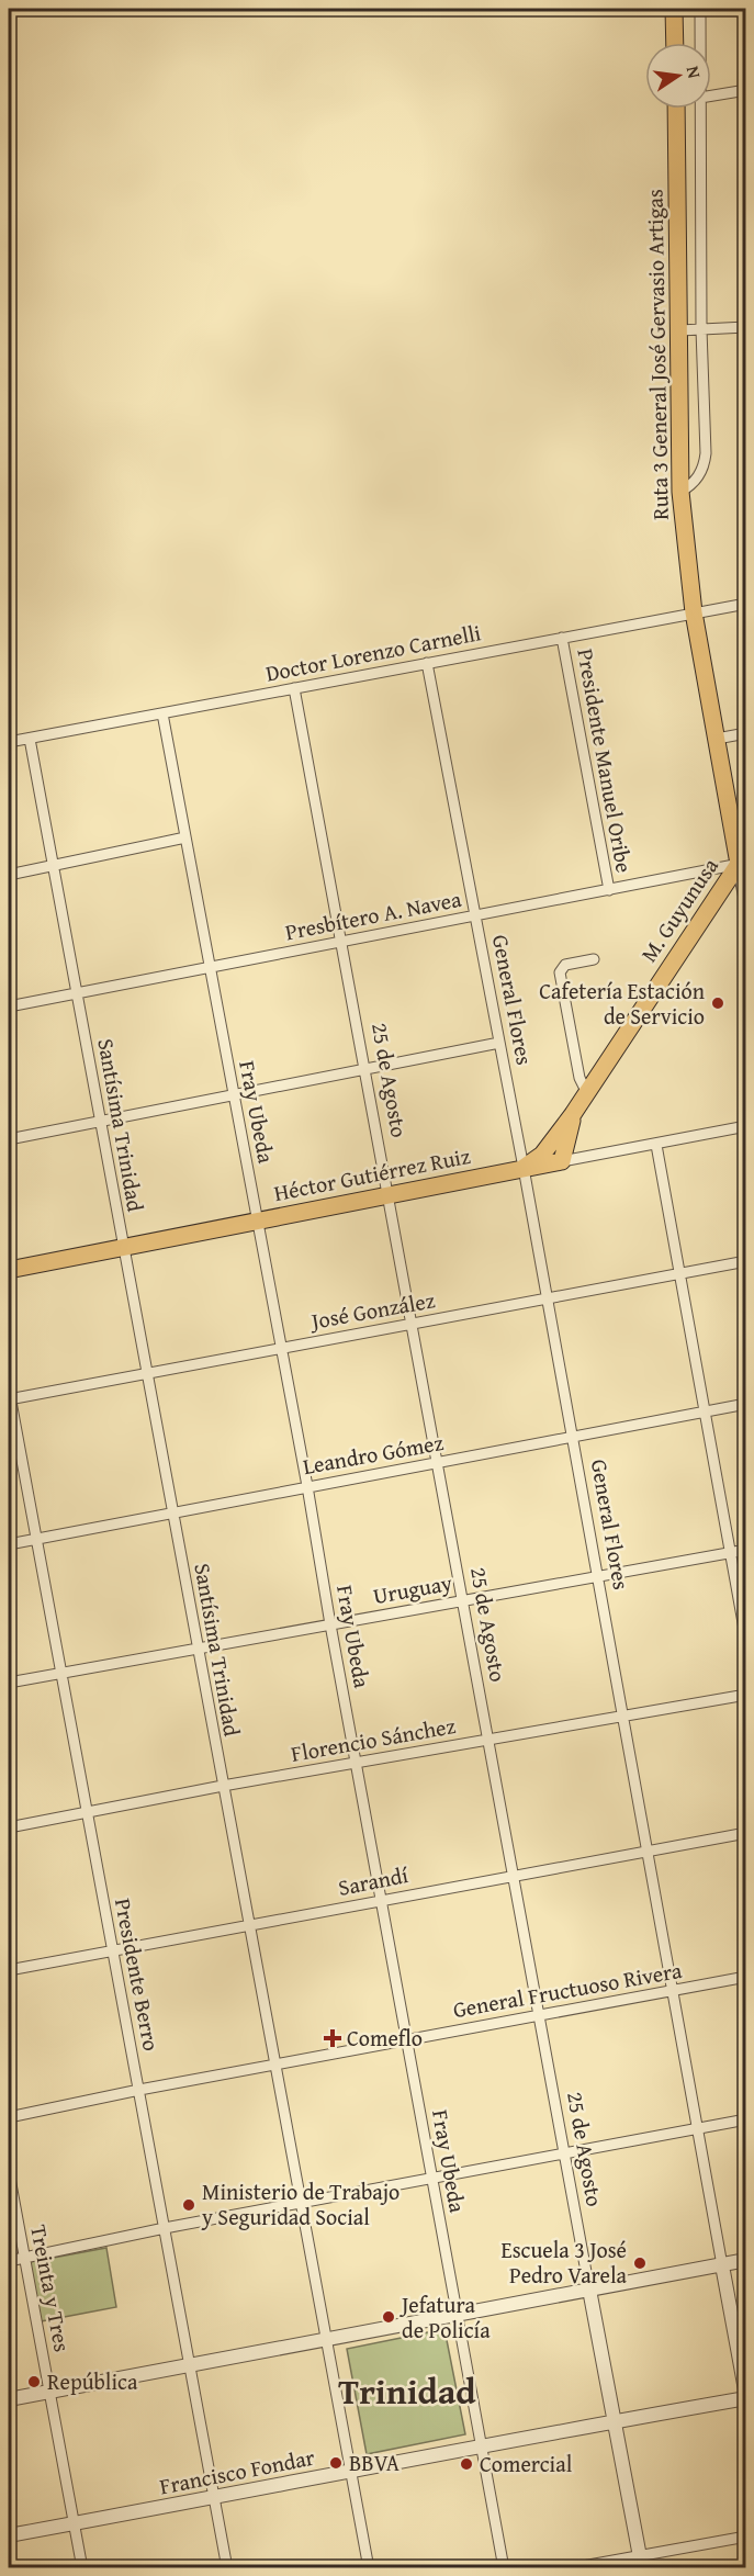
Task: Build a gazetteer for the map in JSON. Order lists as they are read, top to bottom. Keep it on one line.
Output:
{"streets":{"highway":["Ruta 3 General José Gervasio Artigas","M. Guyunusa","Héctor Gutiérrez Ruiz"],"street":["Doctor Lorenzo Carnelli","Presidente Manuel Oribe","Presbítero A. Navea","General Flores","25 de Agosto","Fray Ubeda","Santísima Trinidad","José González","Leandro Gómez","Uruguay","Florencio Sánchez","Sarandí","Presidente Berro","General Fructuoso Rivera","Treinta y Tres","Francisco Fondar"]},"crossings":[["Ruta 3 General José Gervasio Artigas","Doctor Lorenzo Carnelli"],["Ruta 3 General José Gervasio Artigas","M. Guyunusa"],["Ruta 3 General José Gervasio Artigas","Presbítero A. Navea"],["Doctor Lorenzo Carnelli","Presidente Manuel Oribe"],["Doctor Lorenzo Carnelli","General Flores"],["Doctor Lorenzo Carnelli","25 de Agosto"],["Doctor Lorenzo Carnelli","Fray Ubeda"],["Doctor Lorenzo Carnelli","Santísima Trinidad"],["Presidente Manuel Oribe","Presbítero A. Navea"],["M. Guyunusa","Presbítero A. Navea"],["M. Guyunusa","General Flores"],["M. Guyunusa","Héctor Gutiérrez Ruiz"],["Presbítero A. Navea","General Flores"],["Presbítero A. Navea","25 de Agosto"],["Presbítero A. Navea","Fray Ubeda"],["Presbítero A. Navea","Santísima Trinidad"],["General Flores","Héctor Gutiérrez Ruiz"],["General Flores","José González"],["General Flores","Leandro Gómez"],["General Flores","Uruguay"],["General Flores","Florencio Sánchez"],["General Flores","Sarandí"],["General Flores","General Fructuoso Rivera"],["General Flores","Francisco Fondar"],["25 de Agosto","Héctor Gutiérrez Ruiz"],["25 de Agosto","José González"],["25 de Agosto","Leandro Gómez"],["25 de Agosto","Uruguay"],["25 de Agosto","Florencio Sánchez"],["25 de Agosto","Sarandí"],["25 de Agosto","General Fructuoso Rivera"],["25 de Agosto","Francisco Fondar"],["Fray Ubeda","Héctor Gutiérrez Ruiz"],["Fray Ubeda","José González"],["Fray Ubeda","Leandro Gómez"],["Fray Ubeda","Uruguay"],["Fray Ubeda","Florencio Sánchez"],["Fray Ubeda","Sarandí"],["Fray Ubeda","General Fructuoso Rivera"],["Fray Ubeda","Francisco Fondar"],["Santísima Trinidad","Héctor Gutiérrez Ruiz"],["Santísima Trinidad","José González"],["Santísima Trinidad","Leandro Gómez"],["Santísima Trinidad","Uruguay"],["Santísima Trinidad","Florencio Sánchez"],["Santísima Trinidad","Sarandí"],["Santísima Trinidad","General Fructuoso Rivera"],["Santísima Trinidad","Francisco Fondar"],["José González","Presidente Berro"],["Leandro Gómez","Presidente Berro"],["Uruguay","Presidente Berro"],["Florencio Sánchez","Presidente Berro"],["Sarandí","Presidente Berro"],["Presidente Berro","General Fructuoso Rivera"],["Presidente Berro","Francisco Fondar"],["Treinta y Tres","Francisco Fondar"]],"districts":["Trinidad"],"places":{"other":["Cafetería Estación de Servicio","Ministerio de Trabajo y Seguridad Social","Escuela 3 José Pedro Varela","Jefatura de Policía","República","BBVA","Comercial"],"health":["Comeflo"]},"north":"right"}
